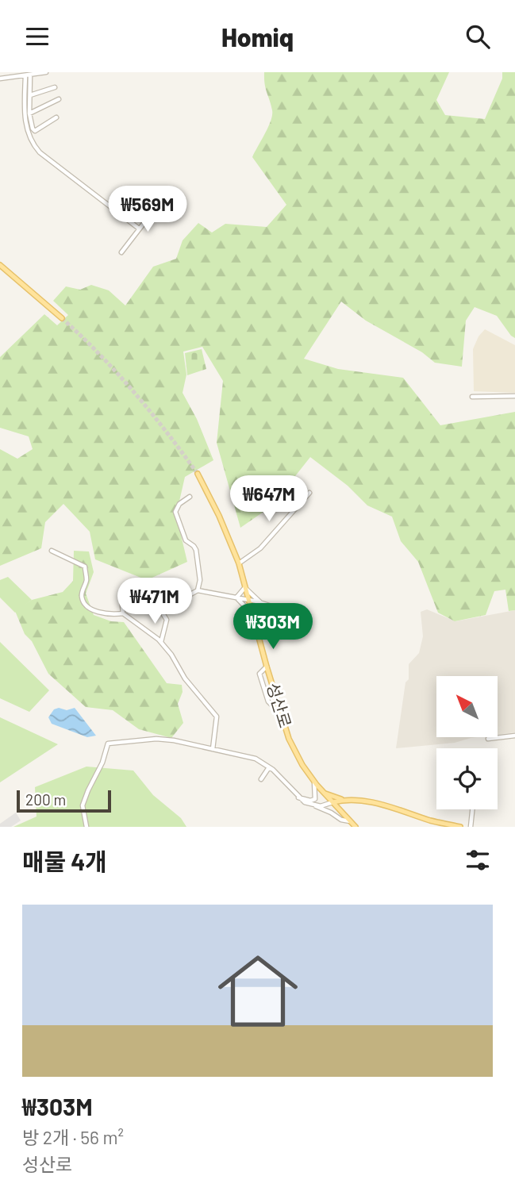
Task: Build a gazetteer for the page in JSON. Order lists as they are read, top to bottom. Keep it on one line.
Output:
{"streets":{"main road":["성산로"]},"scale_bar":"200 m","north":"top left","page":{"header":"Homiq","price":["₩569M","₩647M","₩471M","₩303M"],"scale":"200 m","heading":"매물 4개","list":[{"name":"₩303M","note":"방 2개 · 56 m² · 성산로"}]}}
